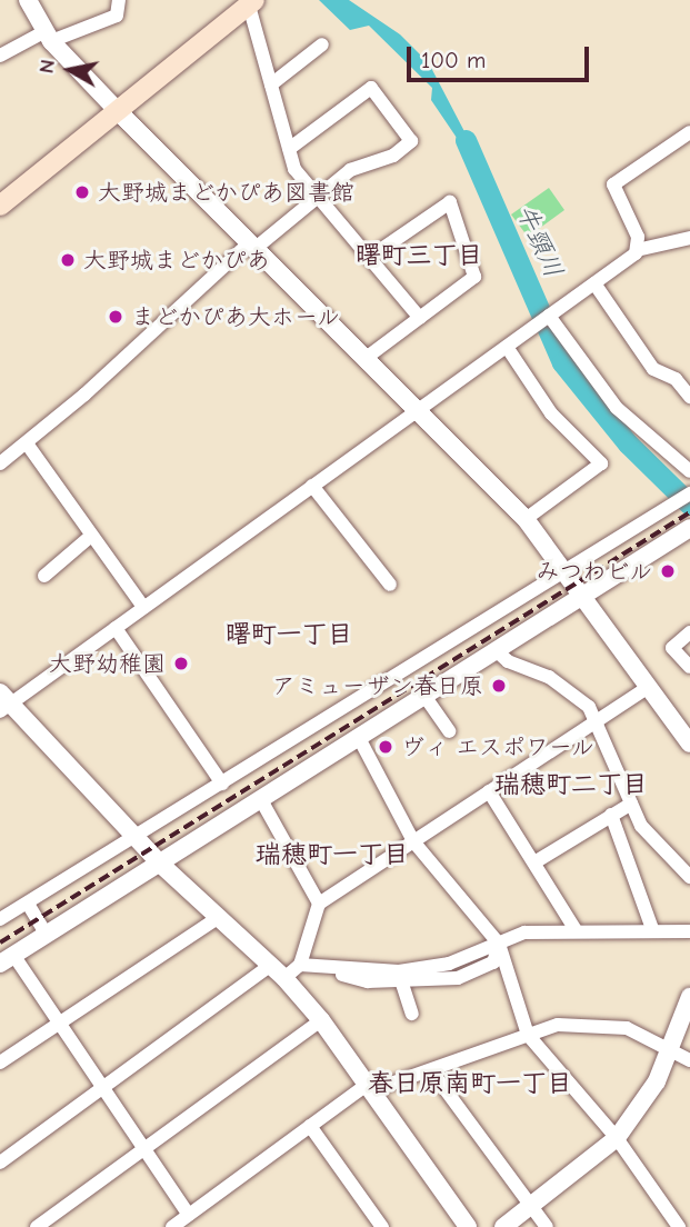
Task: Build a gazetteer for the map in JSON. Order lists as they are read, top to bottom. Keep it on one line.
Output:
{"districts":["曙町三丁目","曙町一丁目","瑞穂町二丁目","瑞穂町一丁目","春日原南町一丁目"],"water":["牛頸川"],"places":["大野城まどかぴあ図書館","大野城まどかぴあ","まどかぴあ大ホール","みつわビル","大野幼稚園","アミューザン春日原","ヴィ エスポワール"],"scale_bar":"100 m","north":"left"}
